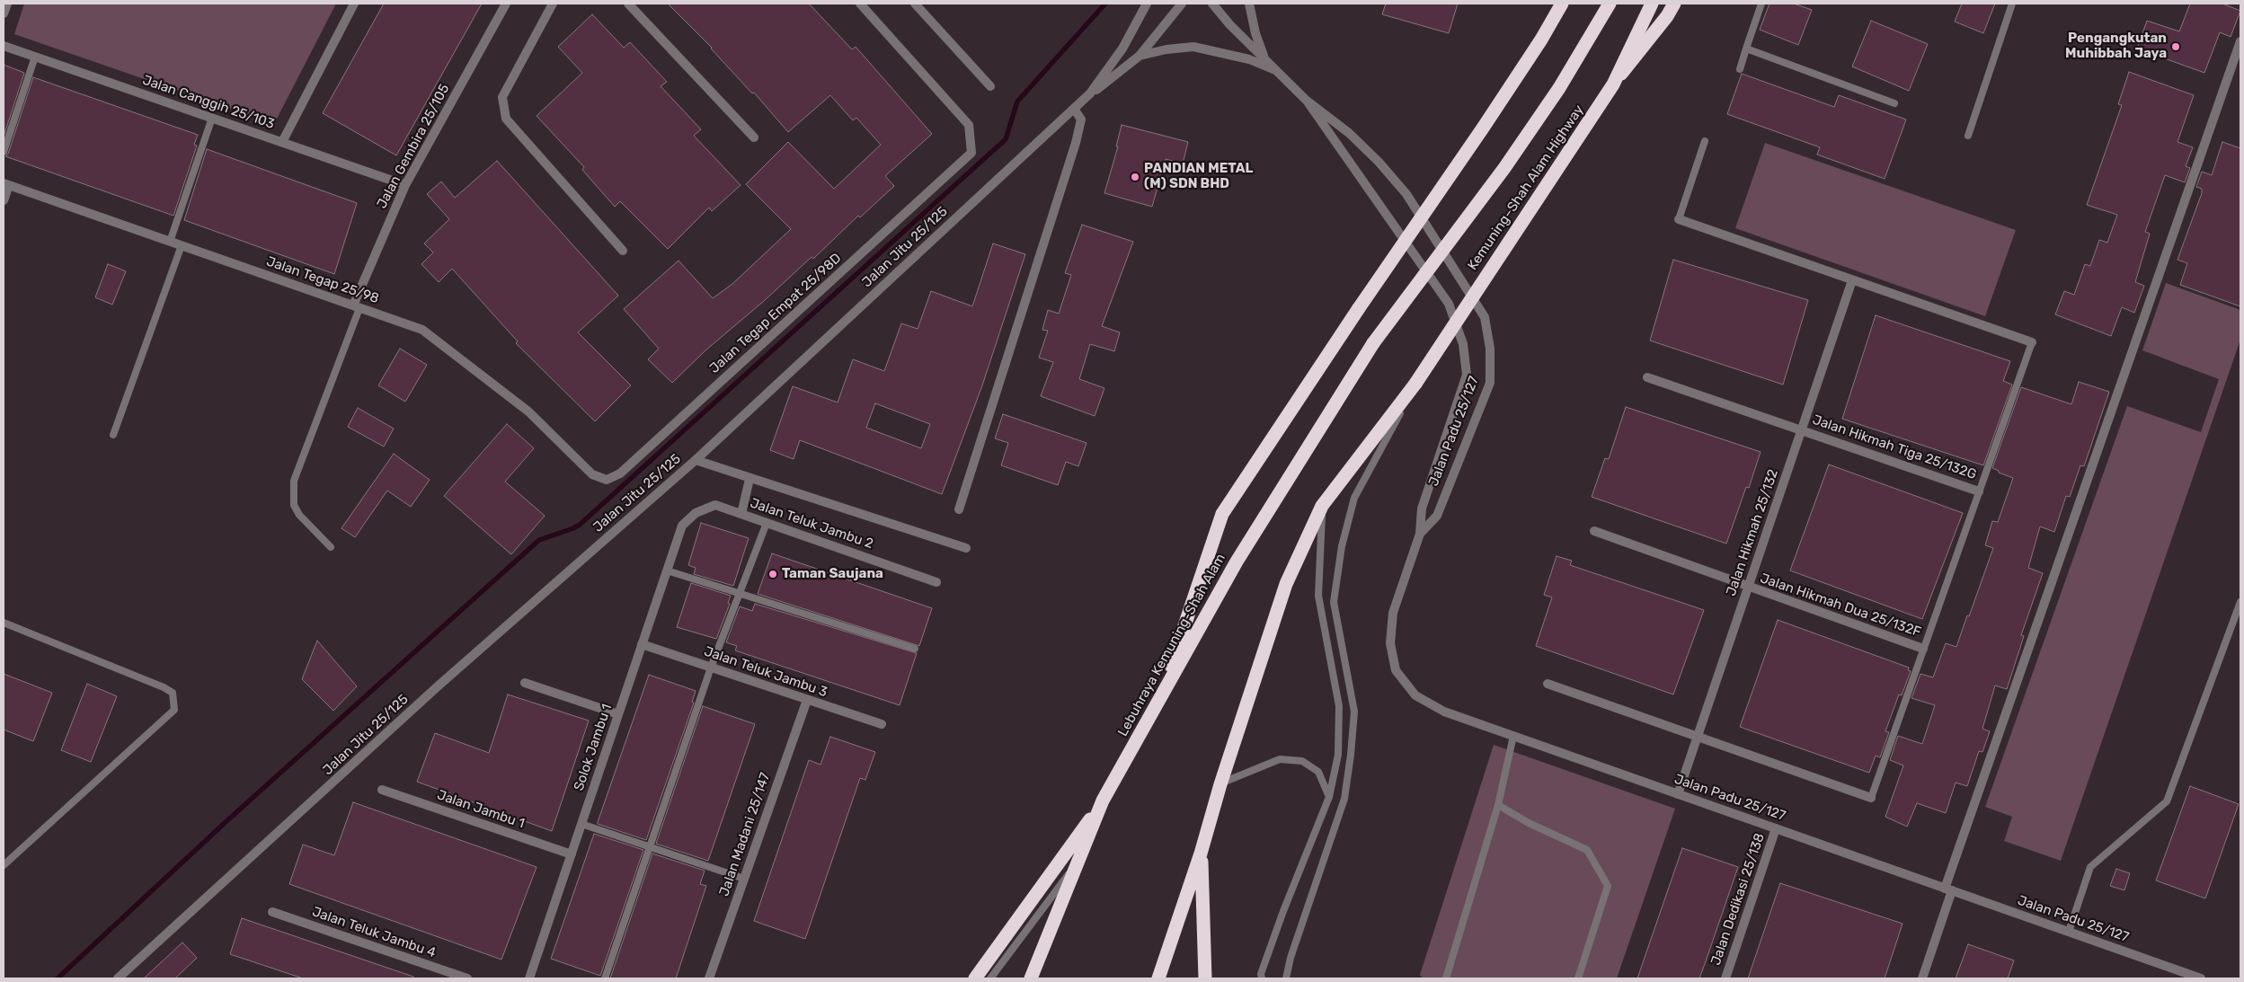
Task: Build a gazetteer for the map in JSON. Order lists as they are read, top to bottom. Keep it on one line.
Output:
{"streets":{"highway":["Kemuning–Shah Alam Highway","Lebuhraya Kemuning-Shah Alam"],"street":["Jalan Canggih 25/103","Jalan Gembira 25/105","Jalan Jitu 25/125","Jalan Tegap 25/98","Jalan Tegap Empat 25/98D","Jalan Padu 25/127","Jalan Hikmah Tiga 25/132G","Jalan Teluk Jambu 2","Jalan Hikmah 25/132","Jalan Hikmah Dua 25/132F","Jalan Teluk Jambu 3","Solok Jambu 1","Jalan Jambu 1","Jalan Madani 25/147","Jalan Dedikasi 25/138","Jalan Teluk Jambu 4"]},"crossings":[["Jalan Canggih 25/103","Jalan Gembira 25/105"],["Jalan Gembira 25/105","Jalan Tegap 25/98"],["Kemuning–Shah Alam Highway","Lebuhraya Kemuning-Shah Alam"],["Jalan Tegap 25/98","Jalan Tegap Empat 25/98D"],["Jalan Padu 25/127","Jalan Hikmah 25/132"],["Jalan Padu 25/127","Jalan Dedikasi 25/138"],["Jalan Hikmah Tiga 25/132G","Jalan Hikmah 25/132"],["Jalan Teluk Jambu 2","Solok Jambu 1"],["Jalan Hikmah 25/132","Jalan Hikmah Dua 25/132F"],["Jalan Teluk Jambu 3","Solok Jambu 1"],["Jalan Teluk Jambu 3","Jalan Madani 25/147"],["Solok Jambu 1","Jalan Jambu 1"]],"places":["Pengangkutan Muhibbah Jaya","PANDIAN METAL (M) SDN BHD","Taman Saujana"]}
